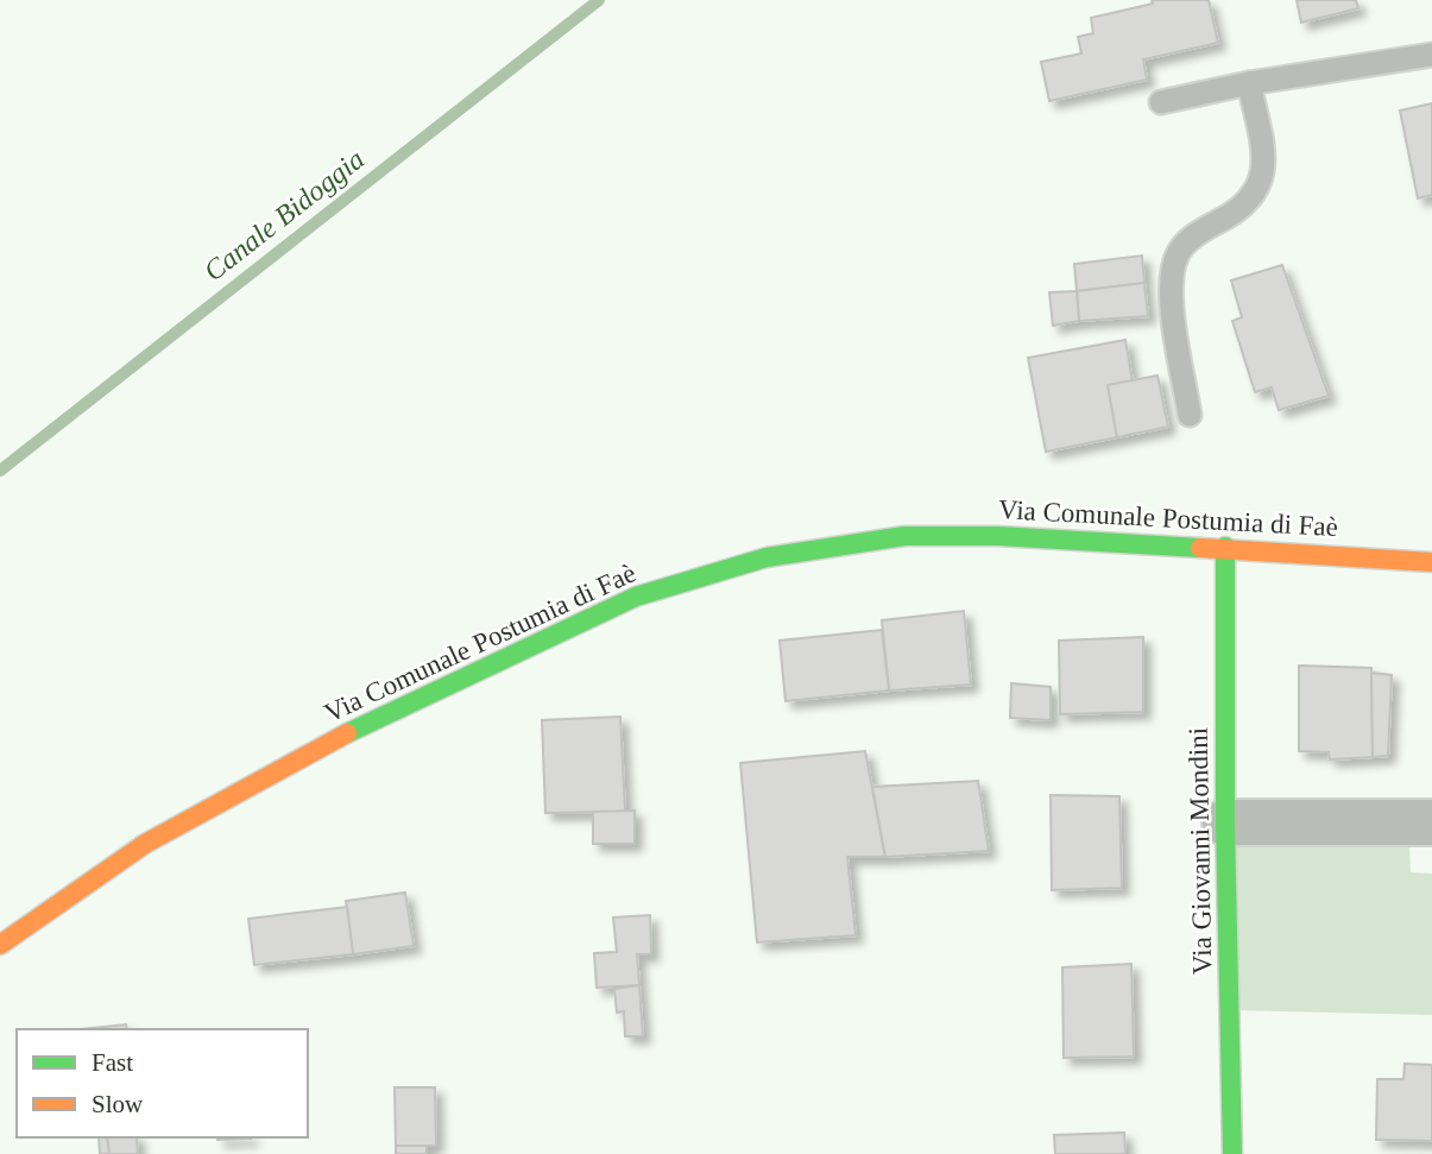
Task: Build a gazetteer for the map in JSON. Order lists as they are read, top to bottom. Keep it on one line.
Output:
{"streets":{"street":["Via Comunale Postumia di Faè","Via Giovanni Mondini"]},"crossings":[["Via Comunale Postumia di Faè","Via Giovanni Mondini"]],"water":["Canale Bidoggia"],"legend":["Fast","Slow"]}
